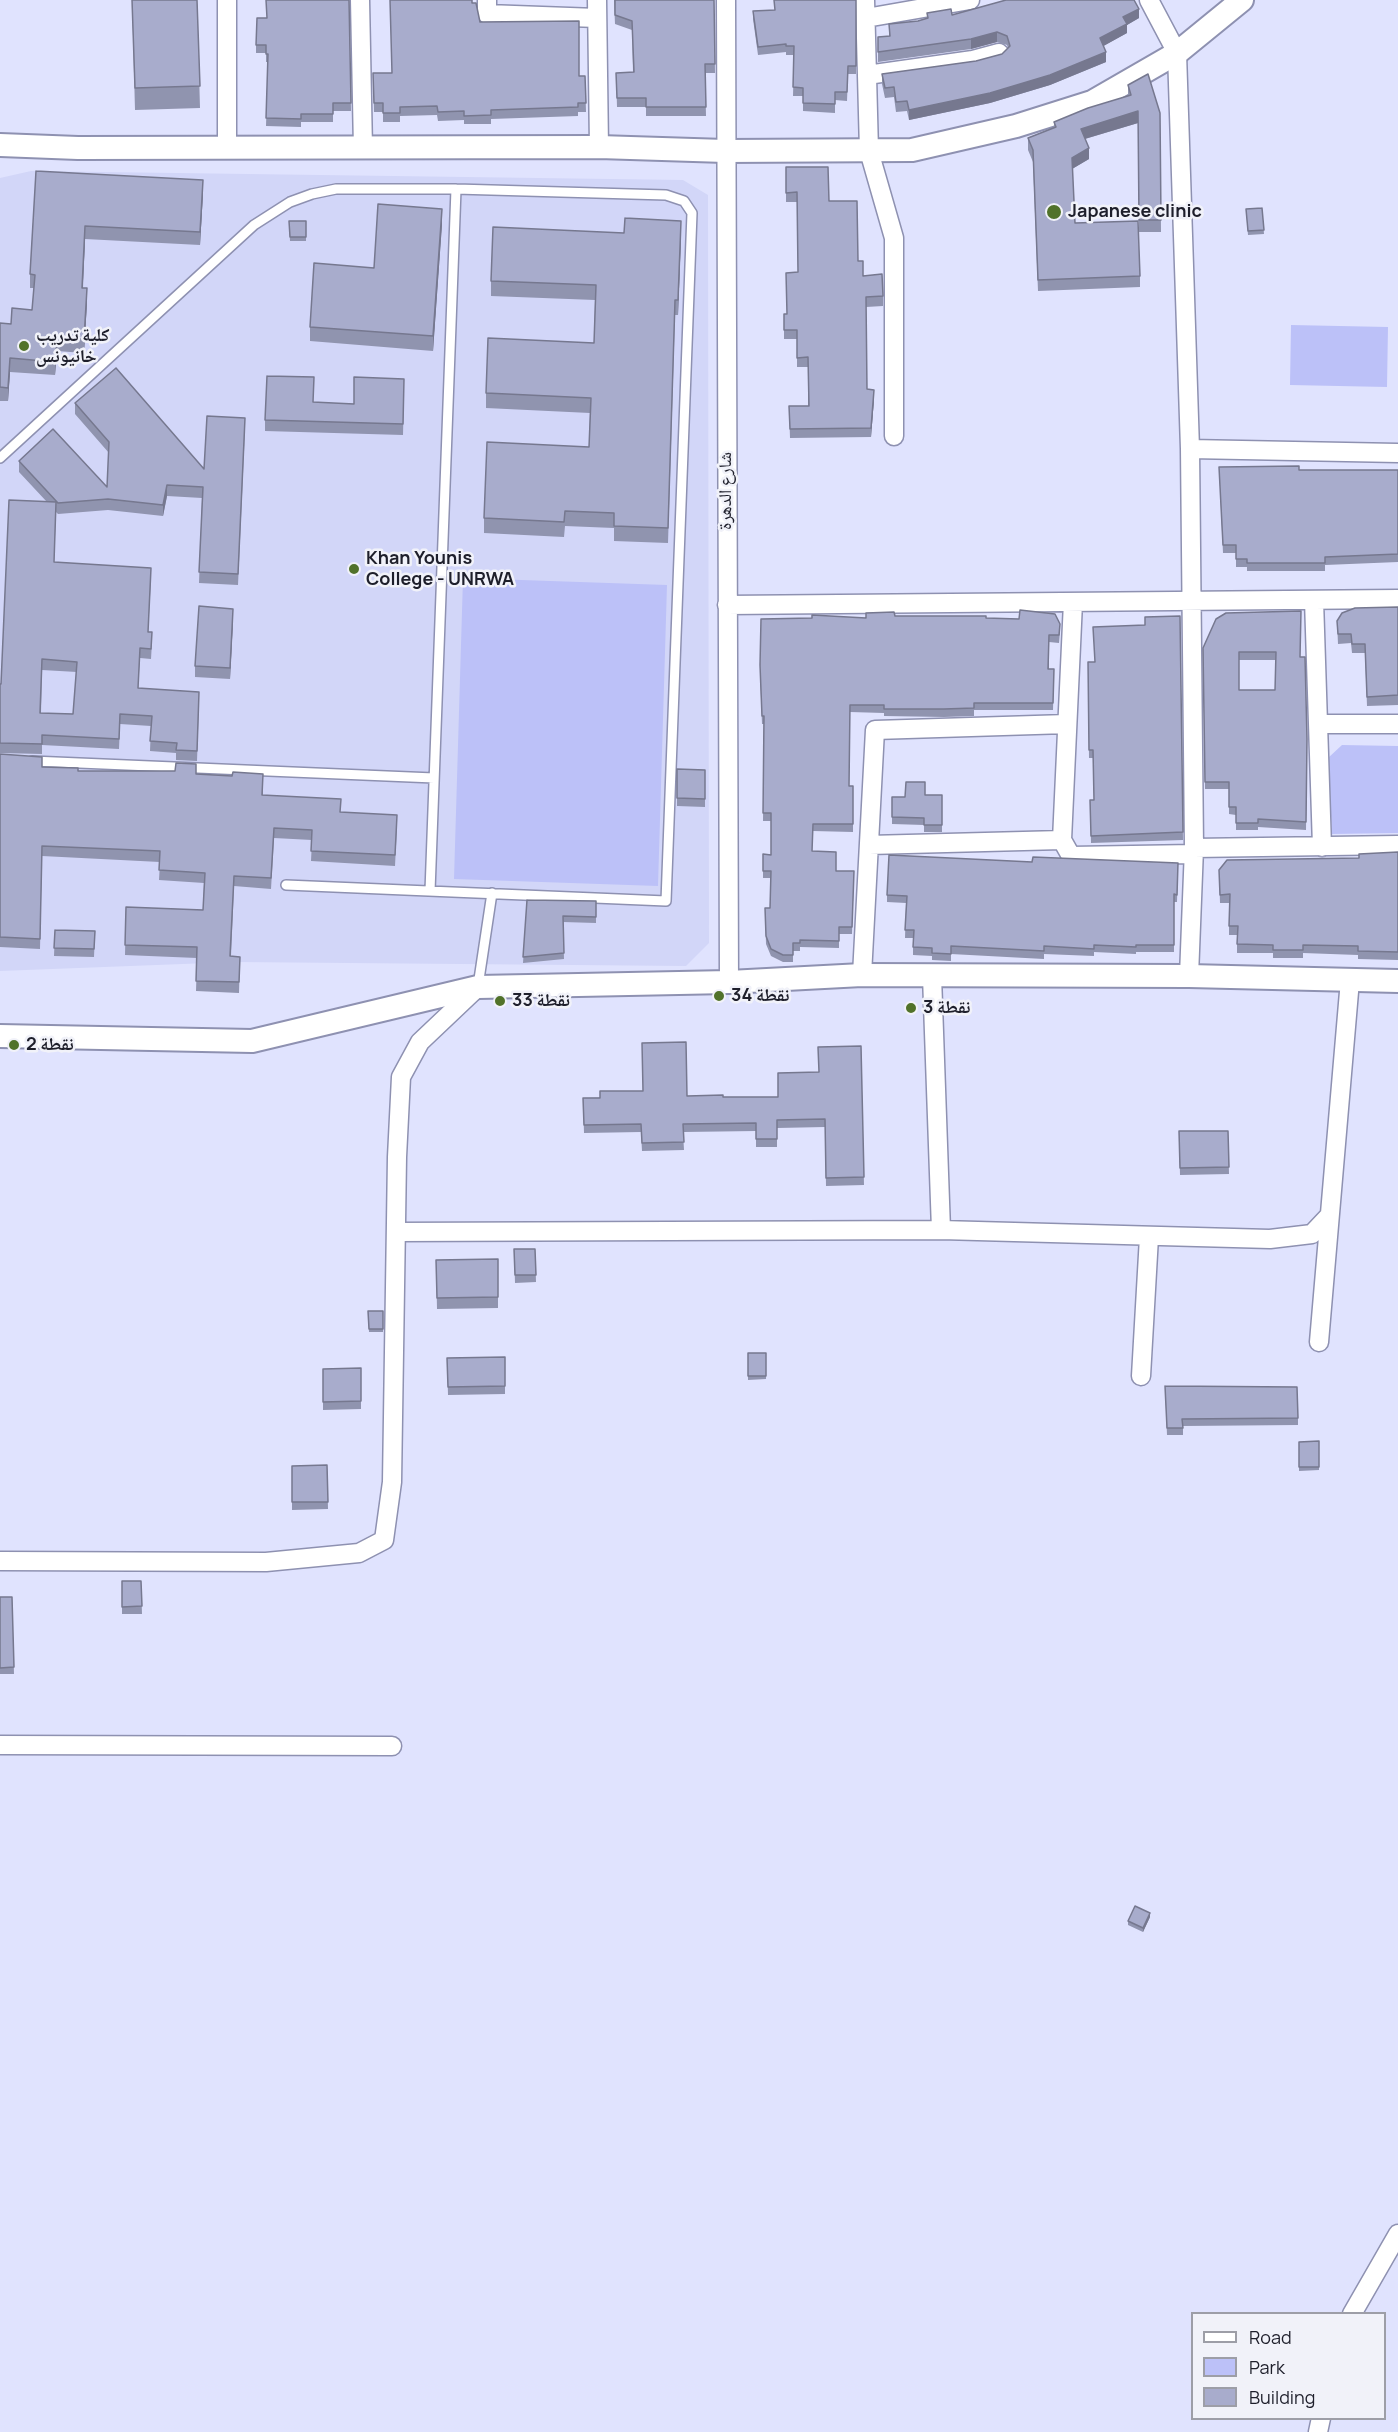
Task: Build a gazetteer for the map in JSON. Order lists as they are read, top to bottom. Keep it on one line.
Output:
{"streets":{"street":["شارع الدهرة"]},"places":["Japanese clinic","كلية تدريب خانيونس","Khan Younis College - UNRWA","نقطة 34","نقطة 33","نقطة 3","نقطة 2"],"legend":["Road","Park","Building"]}
